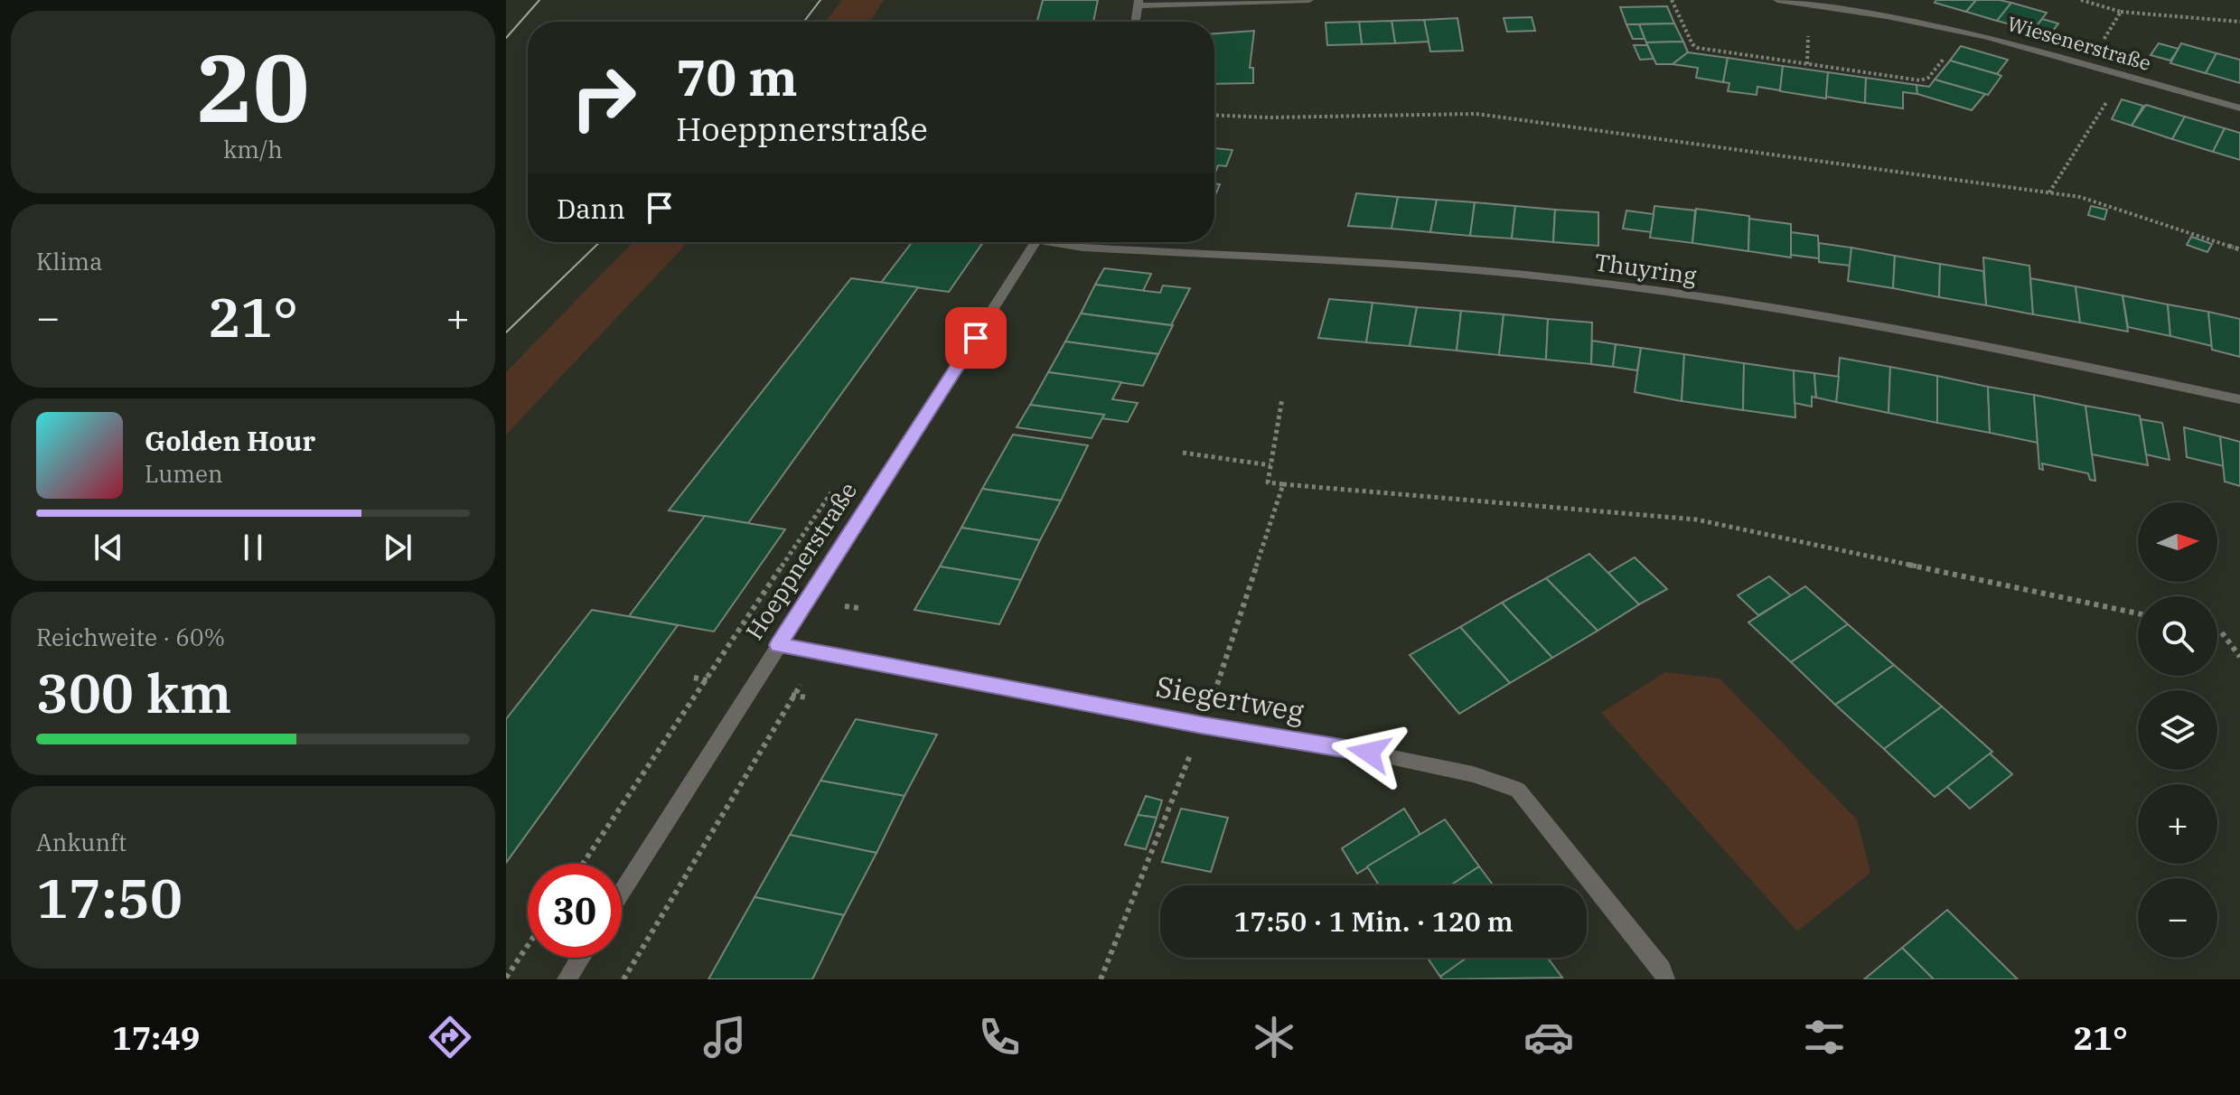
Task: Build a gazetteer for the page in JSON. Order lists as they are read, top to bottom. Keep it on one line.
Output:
{"streets":{"street":["Wiesenerstraße","Thuyring","Hoeppnerstraße","Siegertweg"]},"crossings":[["Hoeppnerstraße","Siegertweg"]],"north":"right","page":{"tile":[["20","km/h"],"Klima",["Reichweite · 60%","300 km"],["Ankunft","17:50"]],"turn":["70 m","Hoeppnerstraße"],"then":"Dann","heat":["−","21°","+"],"song":["Golden Hour","Lumen"],"map_buttons":["+","−"],"limit":"30","trip":"17:50 · 1 Min. · 120 m","tabs":["17:49","21°"]}}
